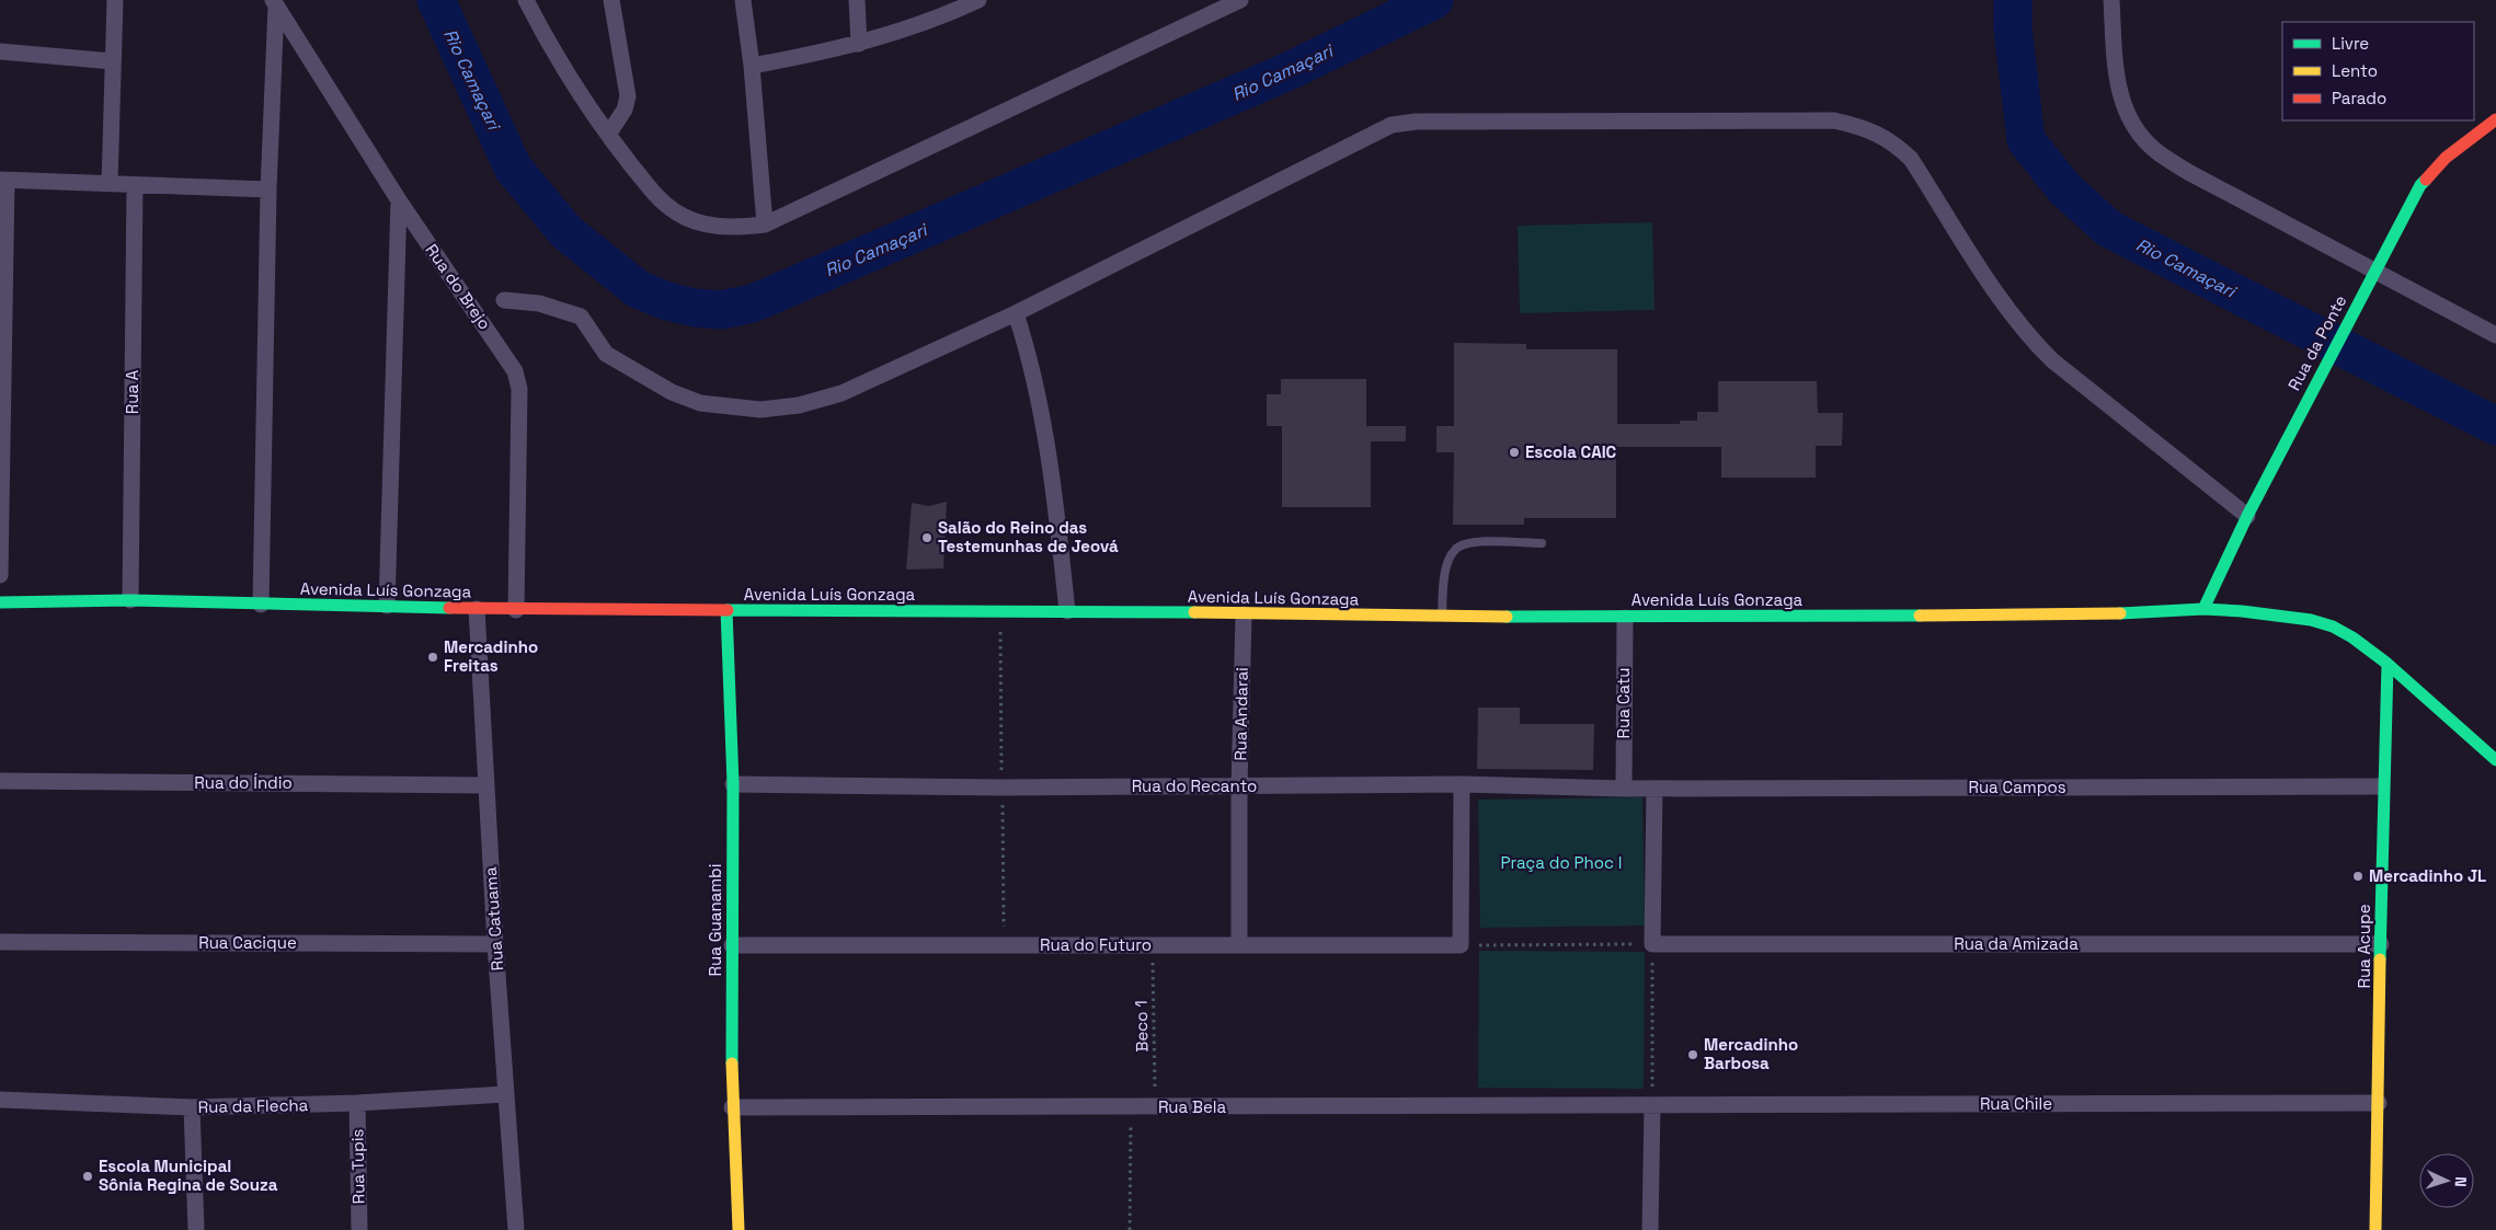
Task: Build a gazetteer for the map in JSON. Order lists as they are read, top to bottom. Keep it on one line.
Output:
{"streets":{"street":["Rua do Brejo","Rua da Ponte","Rua A","Avenida Luís Gonzaga","Rua Catu","Rua Andarai","Rua do Índio","Rua do Recanto","Rua Campos","Rua Catuama","Rua Guanambi","Rua Cacique","Rua da Amizada","Rua do Futuro","Rua Acupe","Rua Chile","Rua da Flecha","Rua Bela","Rua Tupis"],"path":["Beco 1"]},"crossings":[["Rua do Brejo","Avenida Luís Gonzaga"],["Rua da Ponte","Avenida Luís Gonzaga"],["Rua A","Avenida Luís Gonzaga"],["Avenida Luís Gonzaga","Rua Catu"],["Avenida Luís Gonzaga","Rua Andarai"],["Avenida Luís Gonzaga","Rua Catuama"],["Avenida Luís Gonzaga","Rua Guanambi"],["Avenida Luís Gonzaga","Rua Acupe"],["Rua Catu","Rua do Recanto"],["Rua Andarai","Rua do Recanto"],["Rua Andarai","Rua do Futuro"],["Rua do Índio","Rua Catuama"],["Rua do Recanto","Rua Campos"],["Rua do Recanto","Rua Guanambi"],["Rua Campos","Rua Acupe"],["Rua Catuama","Rua Cacique"],["Rua Catuama","Rua da Flecha"],["Rua Guanambi","Rua do Futuro"],["Rua Guanambi","Rua Bela"],["Rua da Amizada","Rua Acupe"],["Rua do Futuro","Beco 1"],["Rua Acupe","Rua Chile"],["Beco 1","Rua Bela"],["Rua Chile","Rua Bela"],["Rua da Flecha","Rua Tupis"]],"water":["Rio Camaçari"],"parks":["Praça do Phoc I"],"places":["Escola CAIC","Salão do Reino das Testemunhas de Jeová","Mercadinho Freitas","Mercadinho JL","Mercadinho Barbosa","Escola Municipal Sônia Regina de Souza"],"legend":["Livre","Lento","Parado"],"north":"right"}
